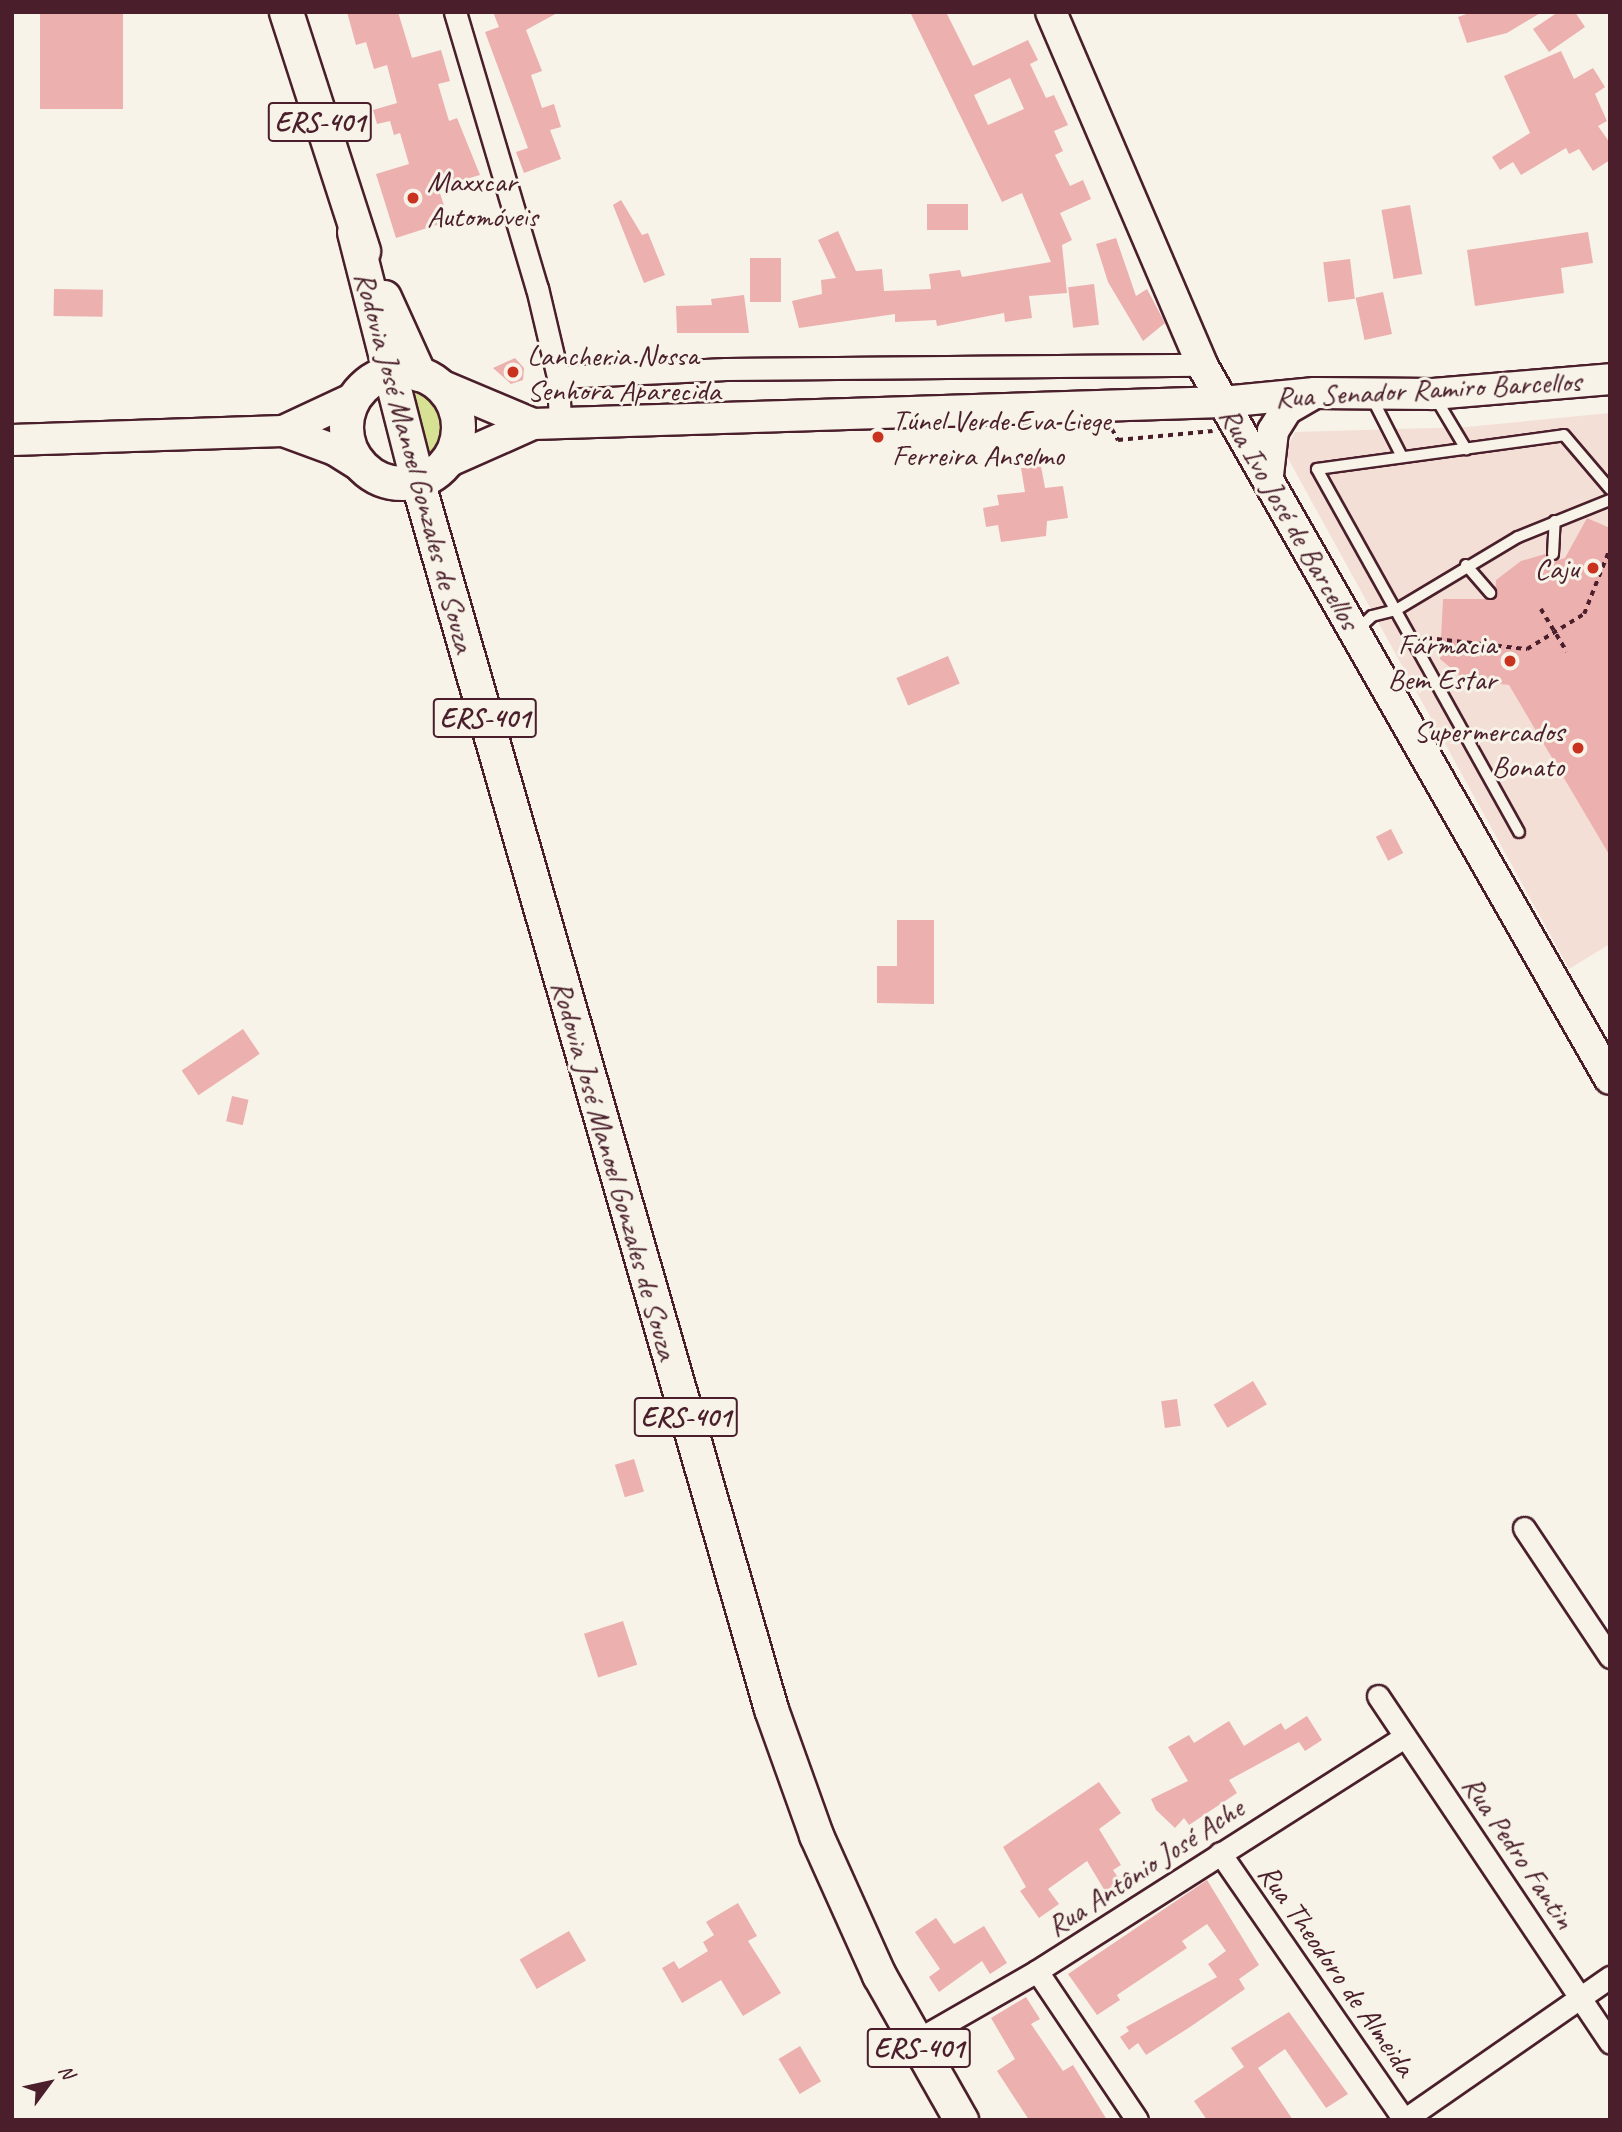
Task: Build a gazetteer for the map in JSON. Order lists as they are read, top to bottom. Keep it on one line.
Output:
{"streets":{"main road":["ERS-401","Rua Senador Ramiro Barcellos","Rodovia José Manoel Gonzales de Souza","Rua Ivo José de Barcellos"],"street":["Rua Pedro Fantin","Rua Antônio José Ache","Rua Theodoro de Almeida"]},"crossings":[["Rua Senador Ramiro Barcellos","Rodovia José Manoel Gonzales de Souza"],["Rua Senador Ramiro Barcellos","Rua Ivo José de Barcellos"],["Rodovia José Manoel Gonzales de Souza","Rua Antônio José Ache"],["Rua Pedro Fantin","Rua Antônio José Ache"],["Rua Antônio José Ache","Rua Theodoro de Almeida"]],"places":["Maxxcar Automóveis","Lancheria Nossa Senhora Aparecida","Túnel Verde Eva Liege Ferreira Anselmo","Caju","Fármacia Bem Estar","Supermercados Bonato"],"north":"top right"}
